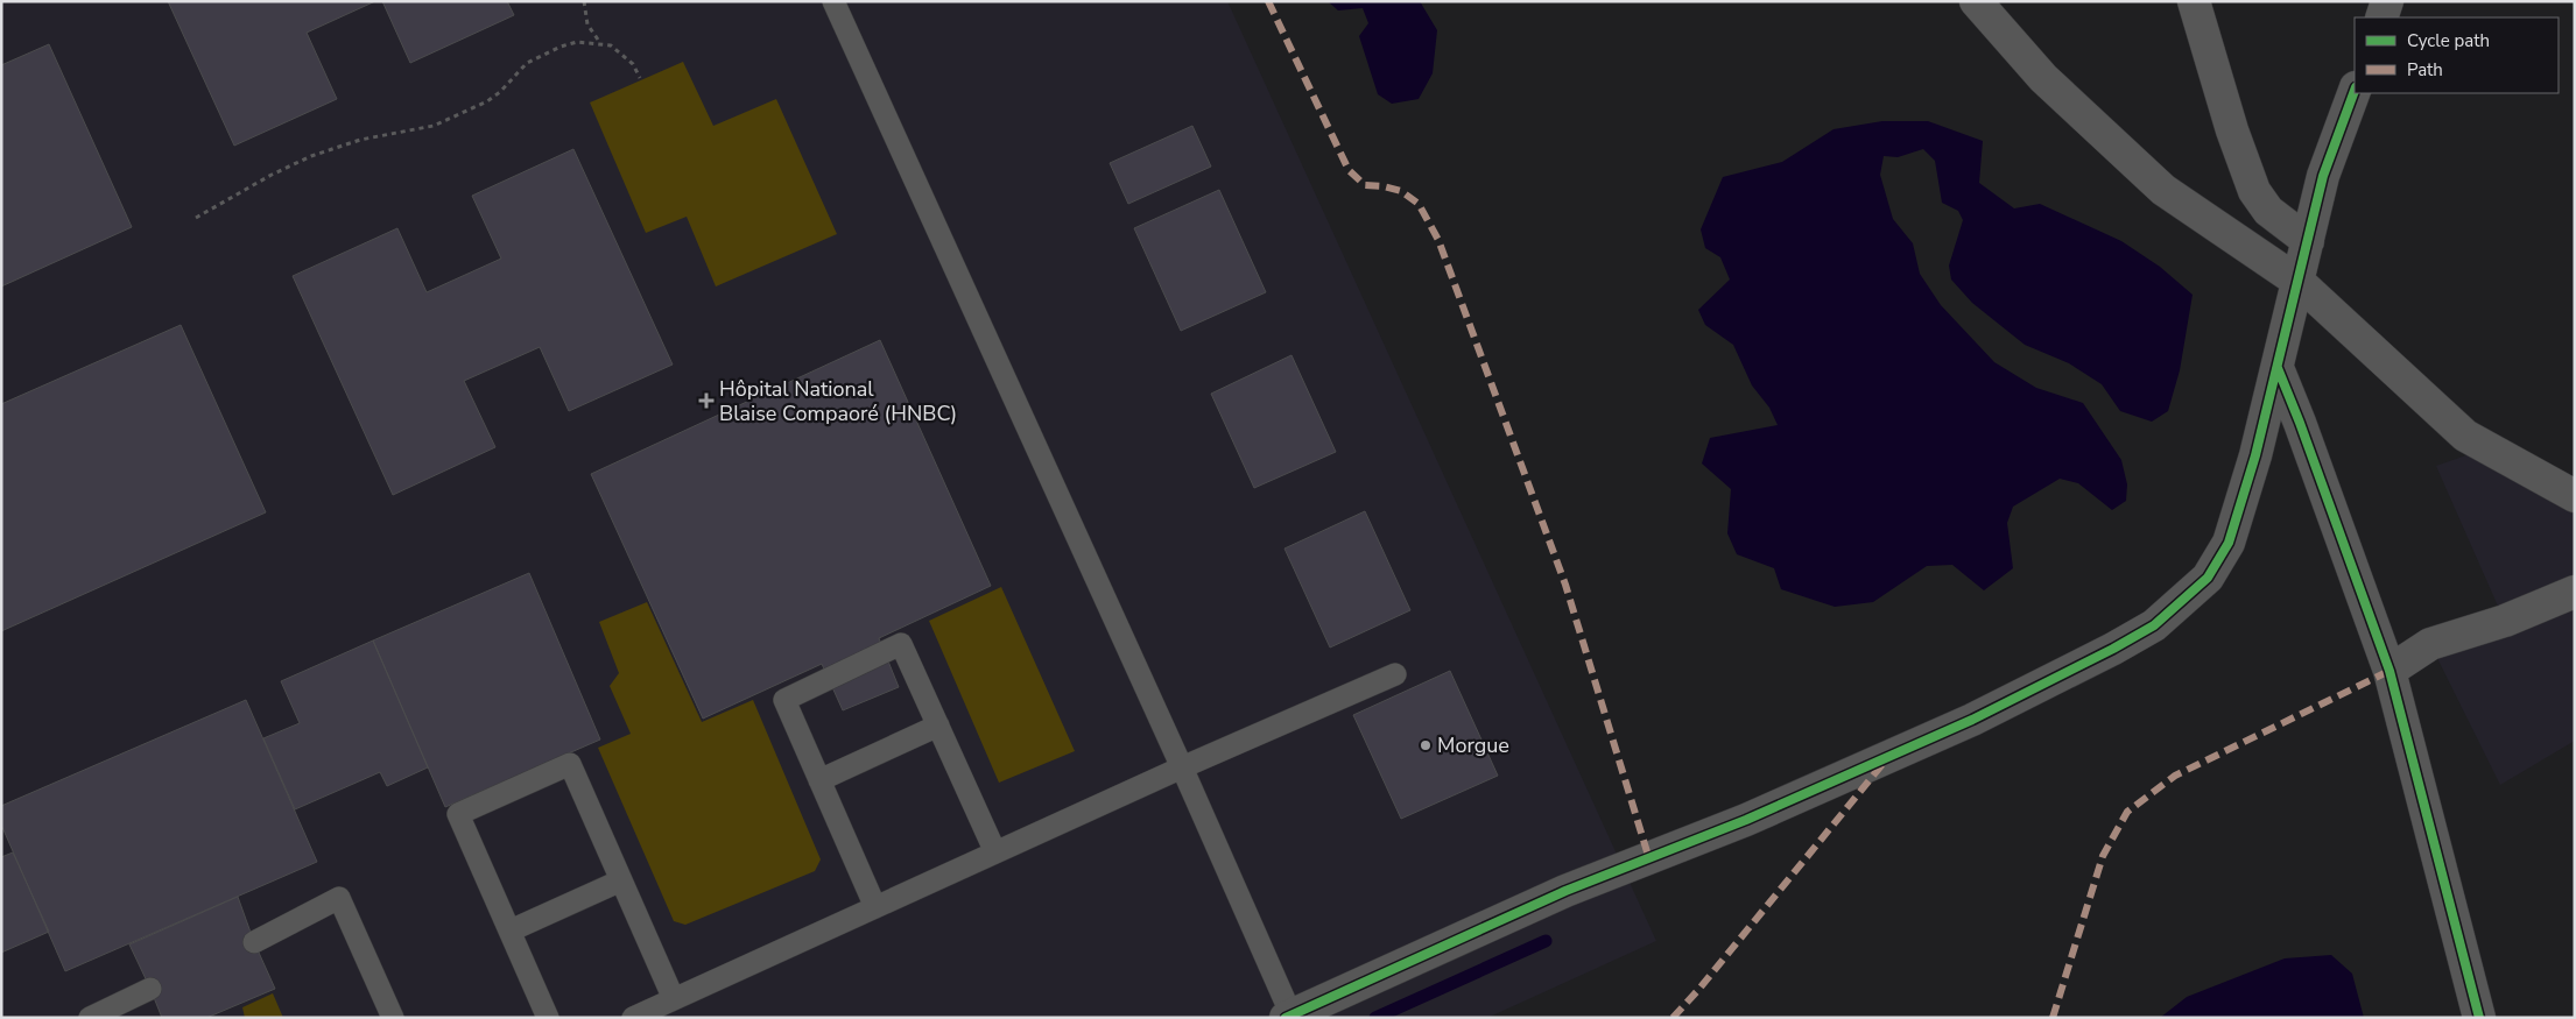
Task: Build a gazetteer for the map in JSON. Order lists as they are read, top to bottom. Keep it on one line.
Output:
{"places":{"health":["Hôpital National Blaise Compaoré (HNBC)"],"other":["Morgue"]},"legend":["Cycle path","Path"]}
